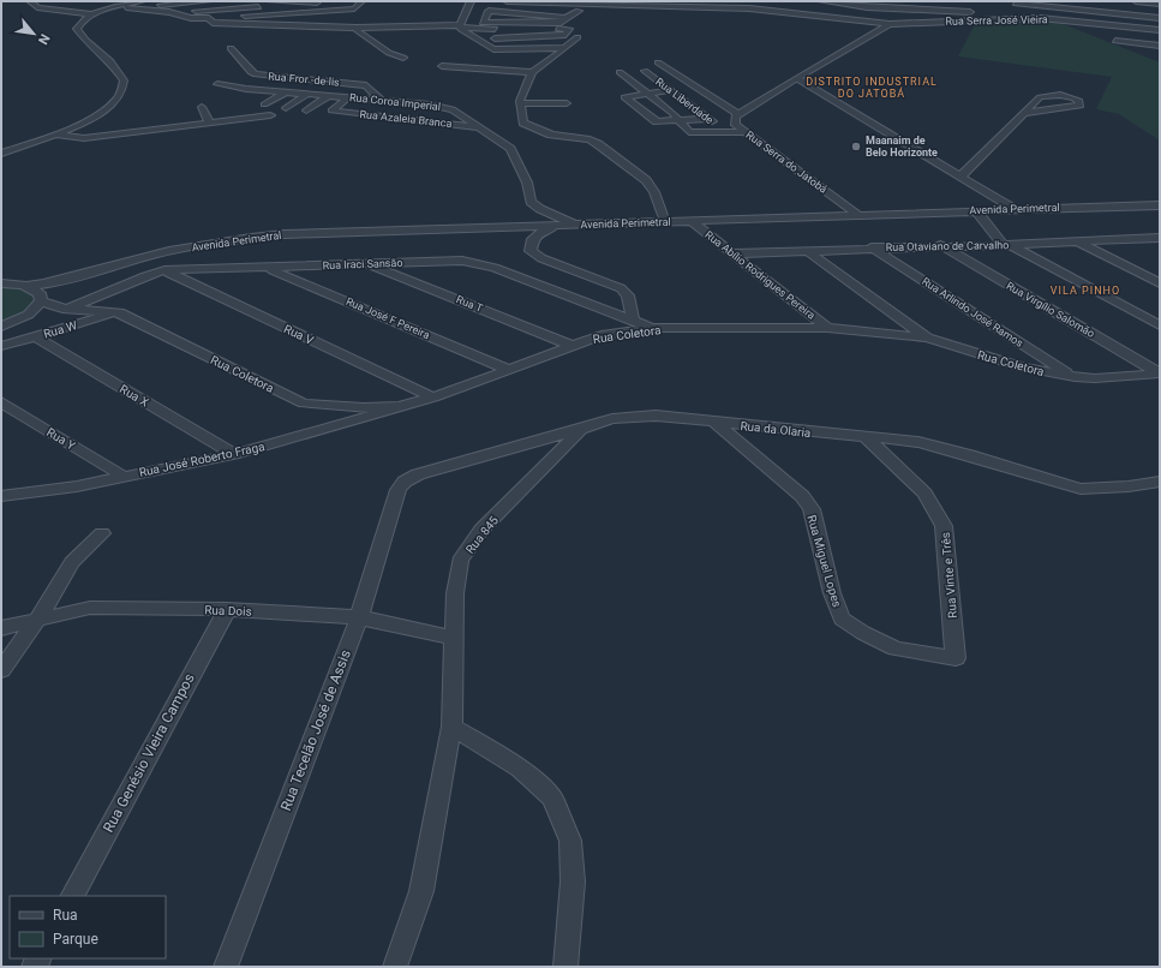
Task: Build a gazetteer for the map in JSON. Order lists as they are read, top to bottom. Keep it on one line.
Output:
{"streets":{"street":["Rua Serra José Vieira","Rua Fror -de-lis","Rua Liberdade","Rua Coroa Imperial","Rua Azaleia Branca","Rua Serra do Jatobá","Avenida Perimetral","Rua Otaviano de Carvalho","Rua Iraci Sansão","Rua Abílio Rodrigues Pereira","Rua T","Rua Virgílio Salomão","Rua Arlindo José Ramos","Rua José F Pereira","Rua W","Rua V","Rua Coletora","Rua X","Rua da Olaria","Rua Y","Rua José Roberto Fraga","Rua 845","Rua Miguel Lopes","Rua Vinte e Três","Rua Dois","Rua Tecelão José de Assis","Rua Genésio Vieira Campos"]},"crossings":[["Rua Coroa Imperial","Rua Azaleia Branca"],["Rua Coroa Imperial","Avenida Perimetral"],["Rua Serra do Jatobá","Avenida Perimetral"],["Avenida Perimetral","Rua Abílio Rodrigues Pereira"],["Avenida Perimetral","Rua Coletora"],["Rua Otaviano de Carvalho","Rua Abílio Rodrigues Pereira"],["Rua Otaviano de Carvalho","Rua Virgílio Salomão"],["Rua Otaviano de Carvalho","Rua Arlindo José Ramos"],["Rua Iraci Sansão","Rua T"],["Rua Iraci Sansão","Rua José F Pereira"],["Rua Iraci Sansão","Rua V"],["Rua Iraci Sansão","Rua Coletora"],["Rua Abílio Rodrigues Pereira","Rua Coletora"],["Rua T","Rua Coletora"],["Rua Virgílio Salomão","Rua Coletora"],["Rua Arlindo José Ramos","Rua Coletora"],["Rua José F Pereira","Rua Coletora"],["Rua W","Rua Coletora"],["Rua W","Rua X"],["Rua V","Rua Coletora"],["Rua Coletora","Rua José Roberto Fraga"],["Rua X","Rua José Roberto Fraga"],["Rua da Olaria","Rua 845"],["Rua da Olaria","Rua Miguel Lopes"],["Rua da Olaria","Rua Vinte e Três"],["Rua da Olaria","Rua Tecelão José de Assis"],["Rua Y","Rua José Roberto Fraga"],["Rua 845","Rua Dois"],["Rua Miguel Lopes","Rua Vinte e Três"],["Rua Dois","Rua Tecelão José de Assis"],["Rua Dois","Rua Genésio Vieira Campos"]],"districts":["DISTRITO INDUSTRIAL DO JATOBÁ","VILA PINHO"],"places":["Maanaim de Belo Horizonte"],"legend":["Rua","Parque"],"north":"bottom right"}
